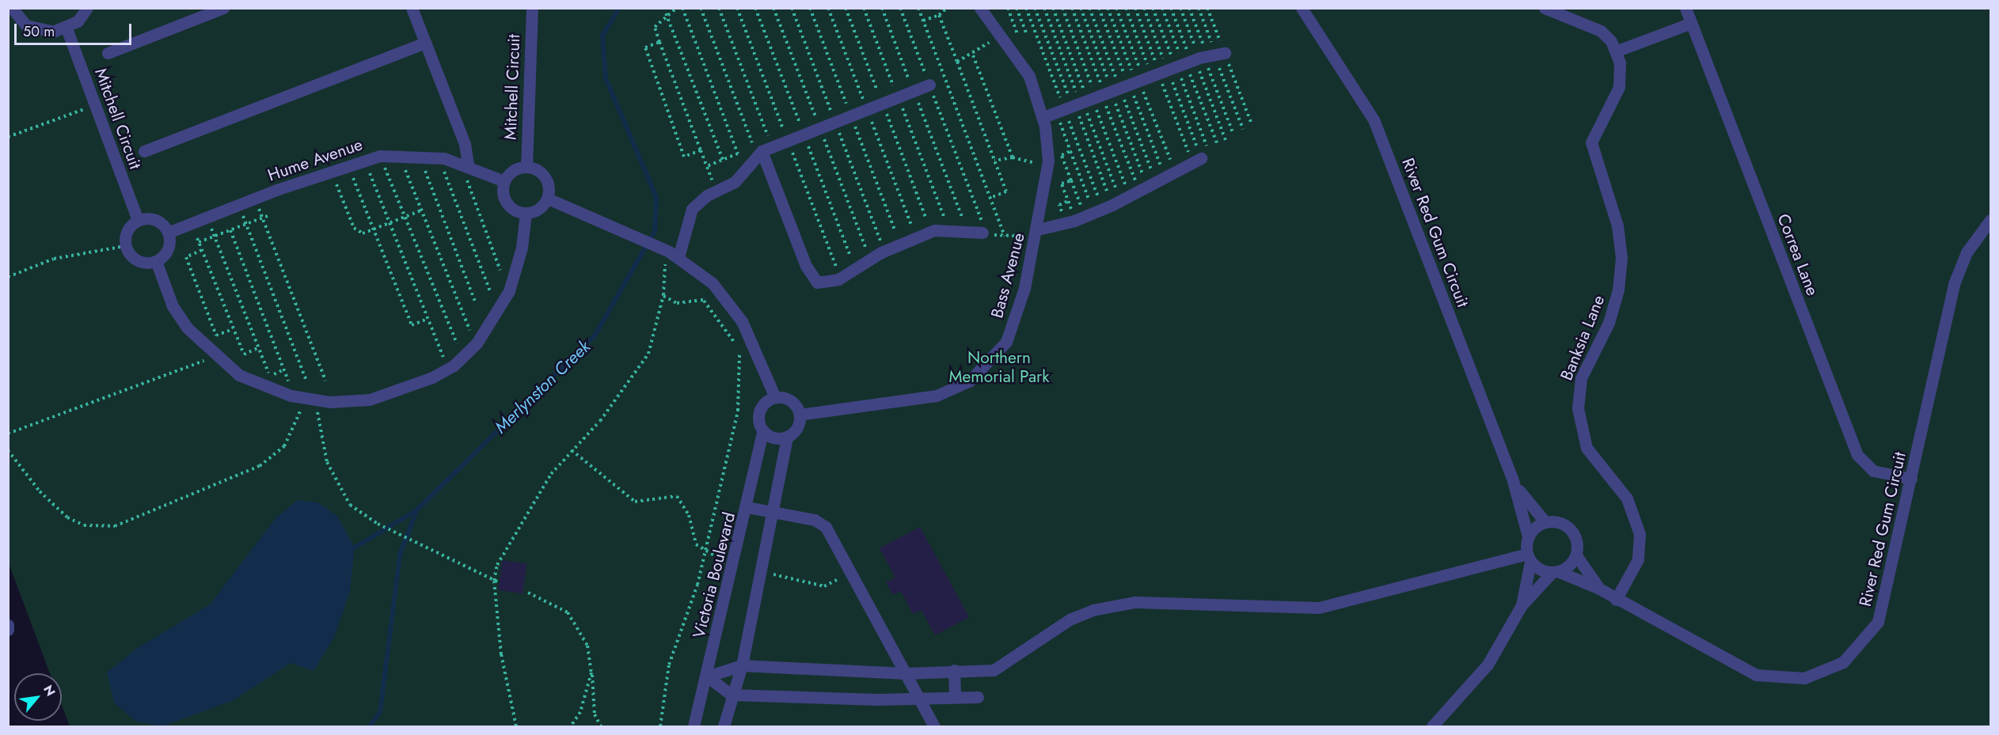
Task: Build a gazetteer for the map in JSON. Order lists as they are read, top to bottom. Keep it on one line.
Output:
{"streets":{"lane":["Mitchell Circuit","Hume Avenue","River Red Gum Circuit","Correa Lane","Bass Avenue","Banksia Lane","Victoria Boulevard"]},"crossings":[["Mitchell Circuit","Hume Avenue"],["River Red Gum Circuit","Correa Lane"],["River Red Gum Circuit","Banksia Lane"],["Bass Avenue","Victoria Boulevard"]],"water":["Merlynston Creek"],"parks":["Northern Memorial Park"],"scale_bar":"50 m","north":"top right"}
